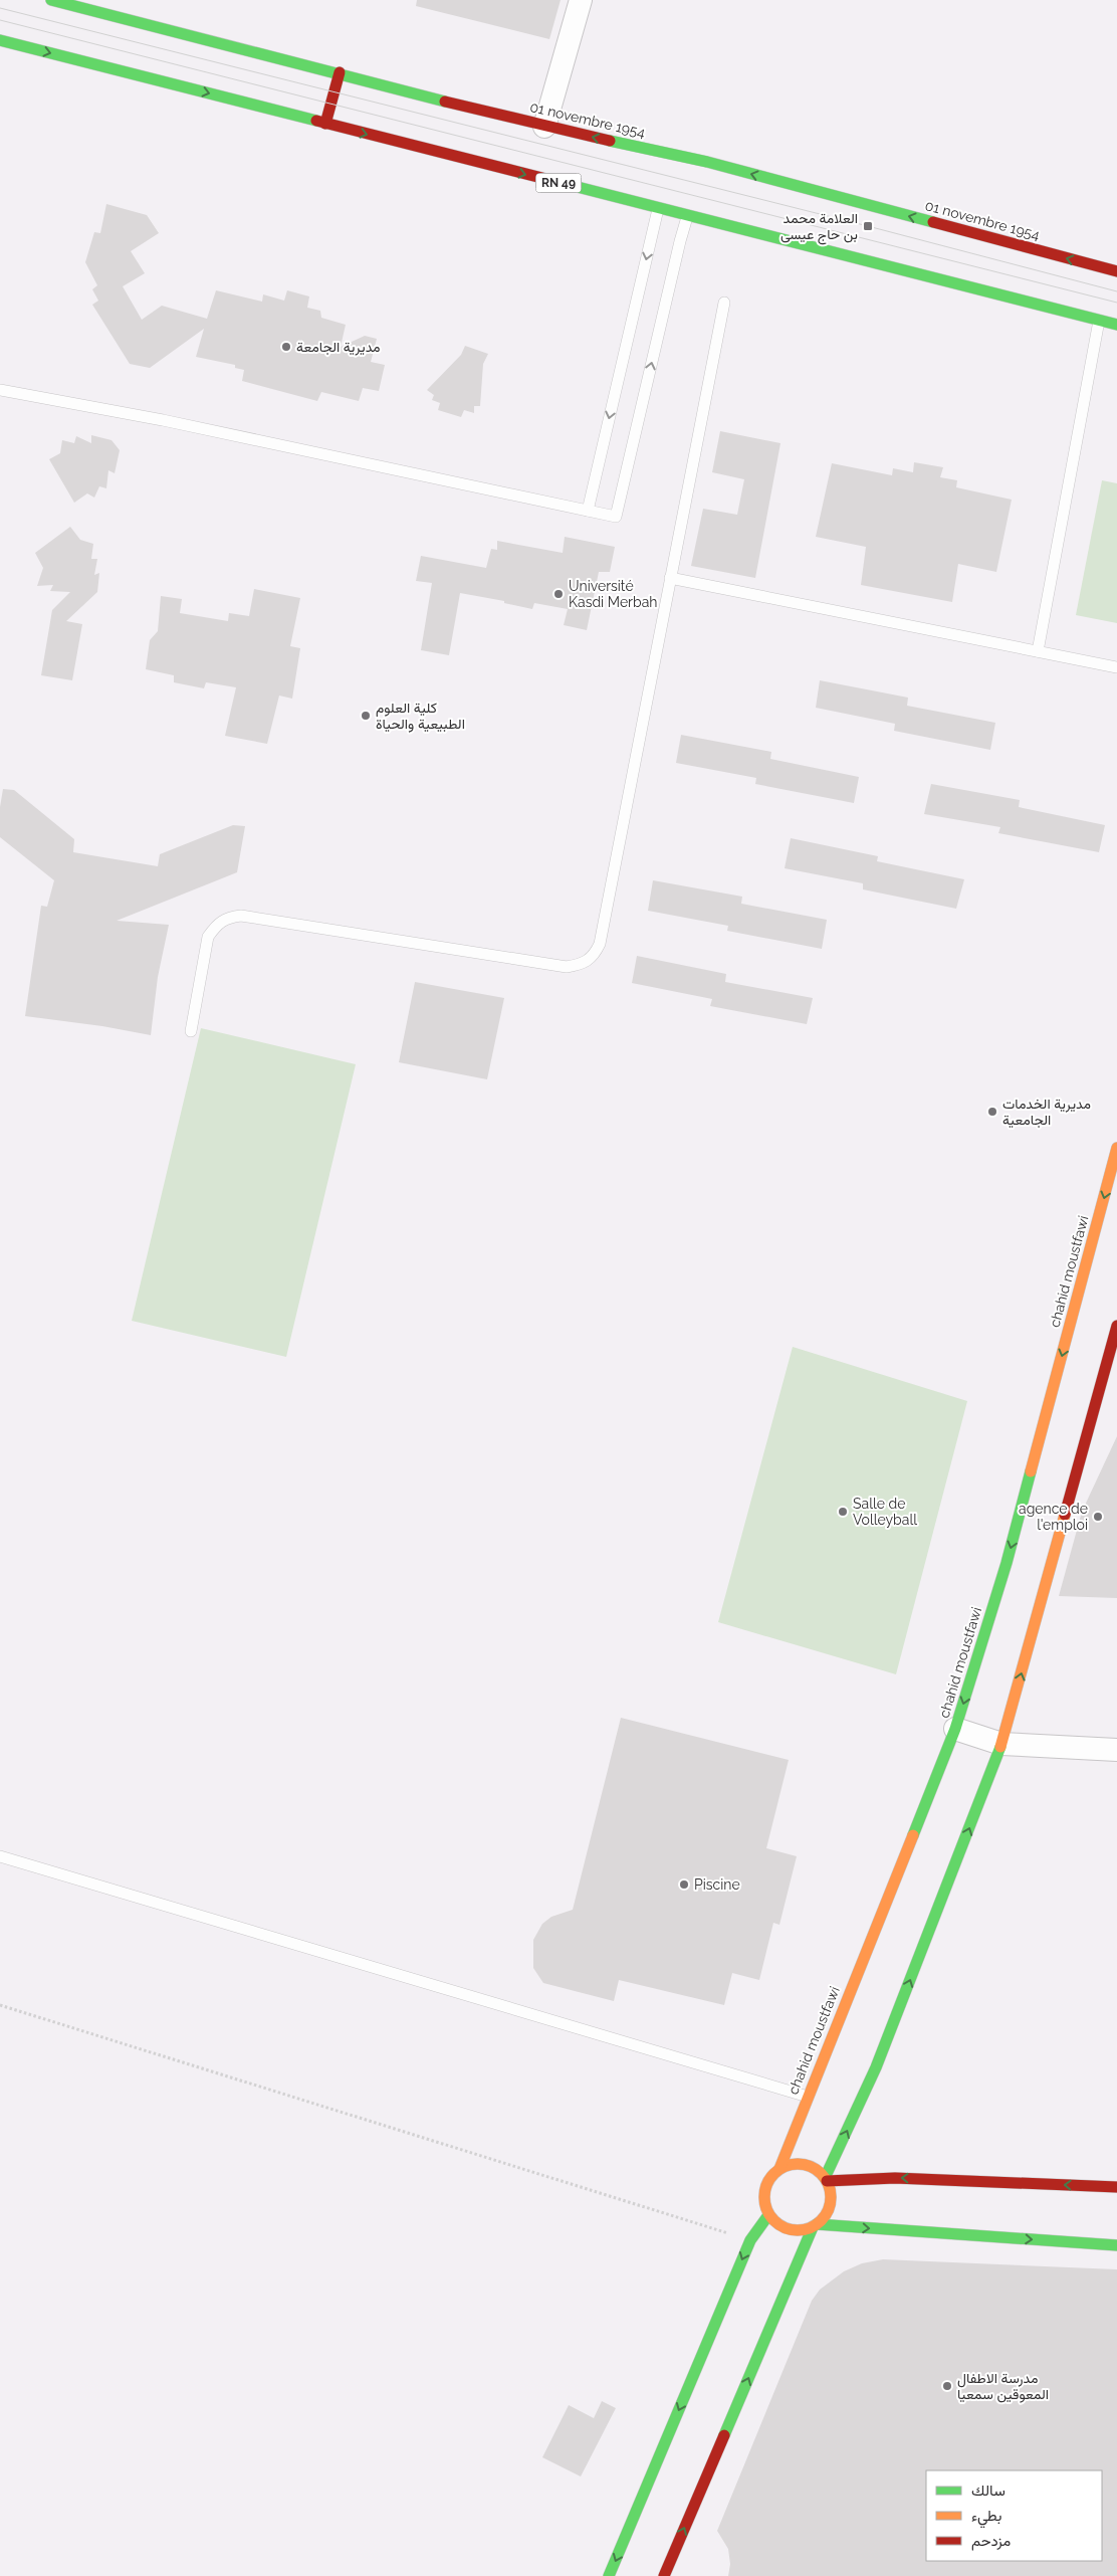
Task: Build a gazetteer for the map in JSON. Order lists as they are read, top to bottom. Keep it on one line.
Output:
{"streets":{"main road":["01 novembre 1954","RN 49","chahid moustfawi"]},"places":{"transit":["العلامة محمد بن حاج عيسى"],"other":["مديرية الجامعة","Université Kasdi Merbah","كلية العلوم الطبيعية والحياة","مديرية الخدمات الجامعية","Salle de Volleyball","agence de l'emploi","Piscine","مدرسة الاطفال المعوقين سمعيا"]},"legend":["سالك","بطيء","مزدحم"]}
